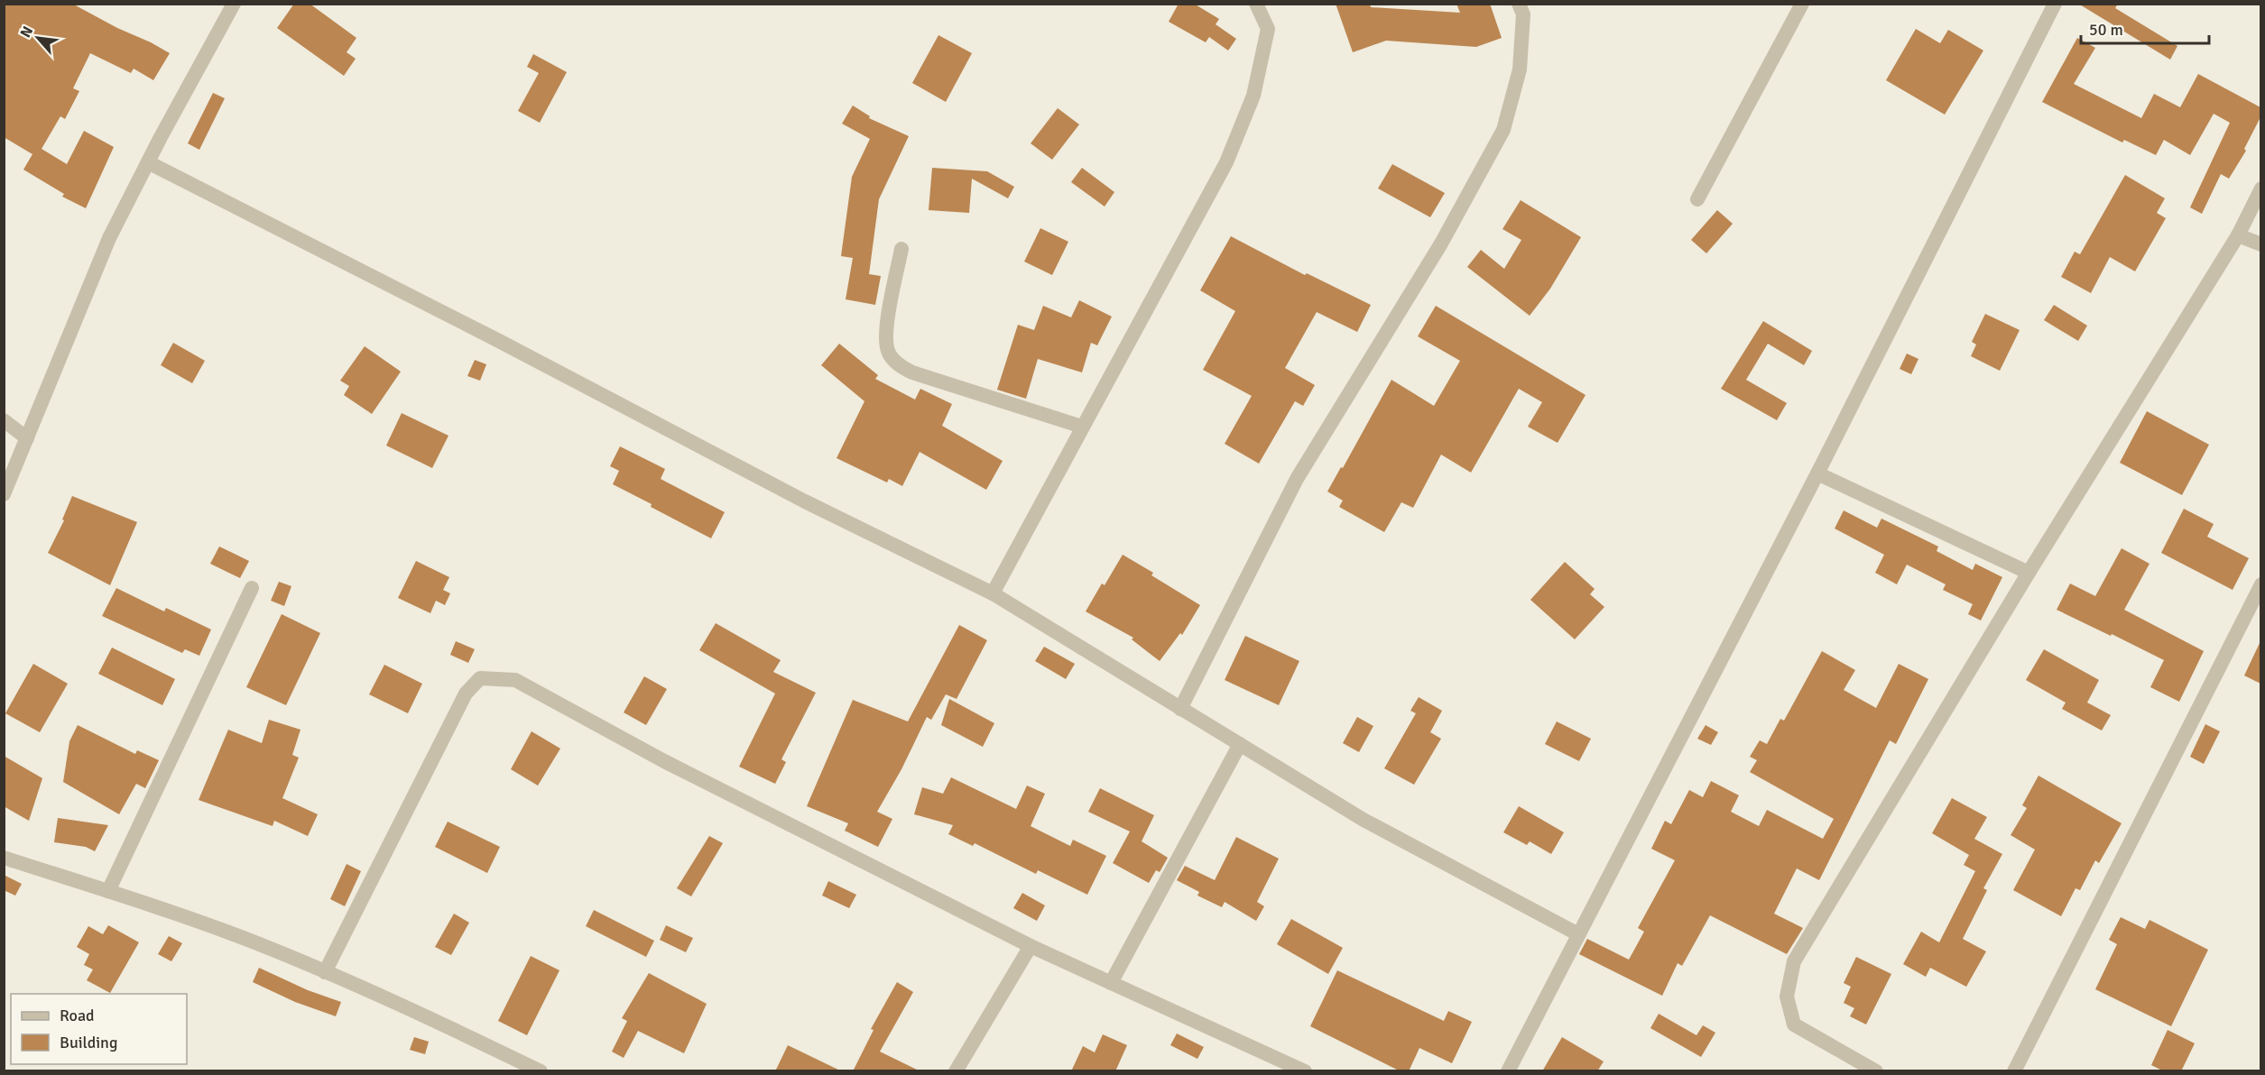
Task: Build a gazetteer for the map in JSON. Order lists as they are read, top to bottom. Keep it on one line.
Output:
{"legend":["Road","Building"],"scale_bar":"50 m","north":"top left"}
